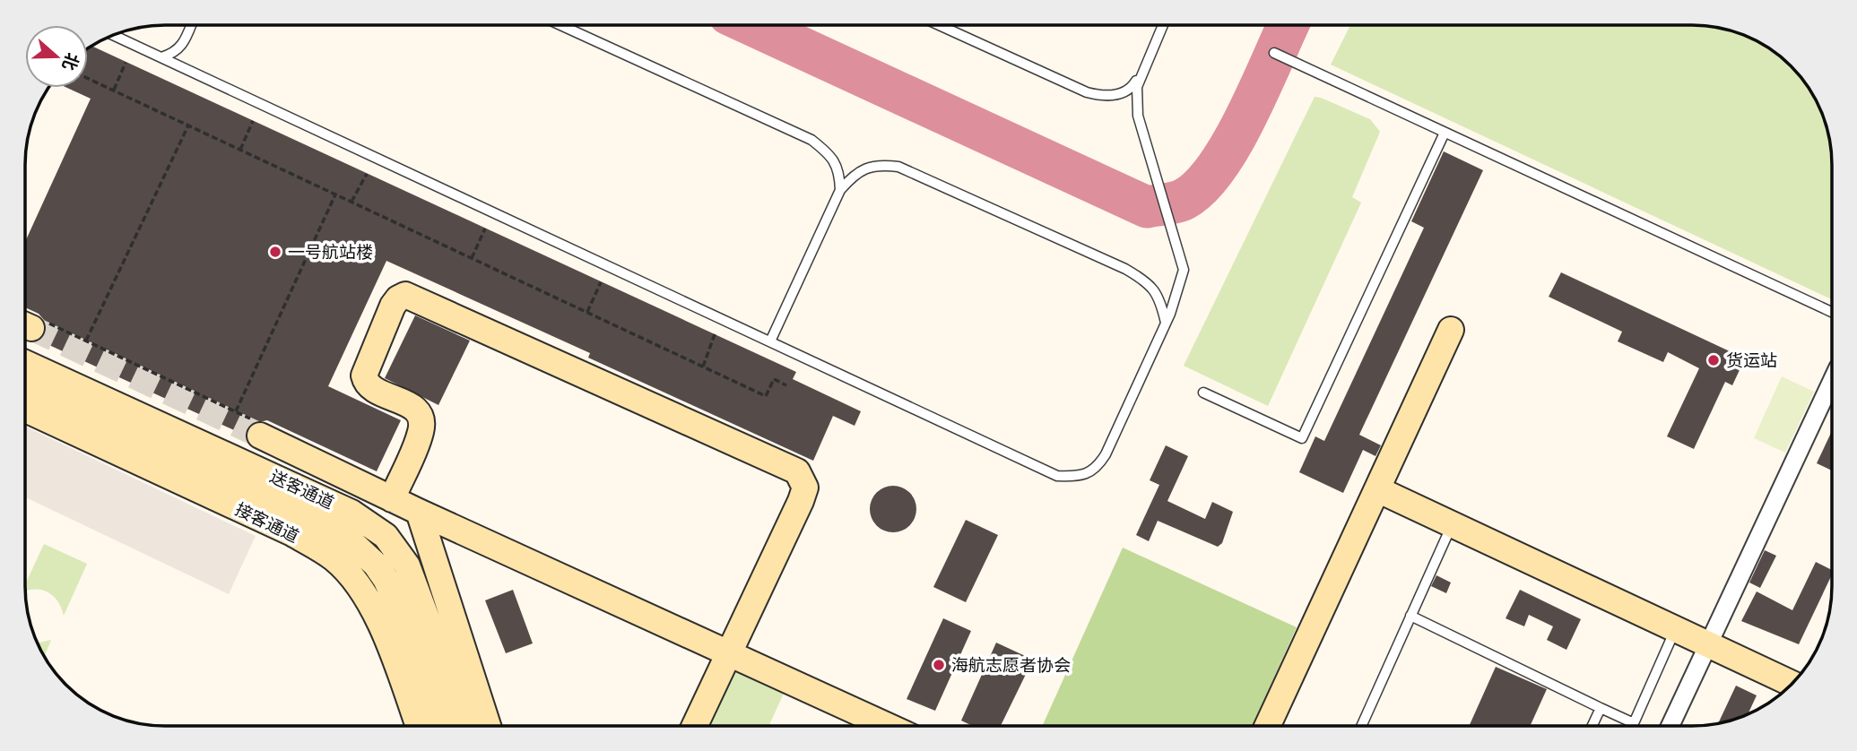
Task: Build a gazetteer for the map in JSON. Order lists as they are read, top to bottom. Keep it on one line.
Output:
{"streets":{"street":["送客通道","接客通道"]},"places":["一号航站楼","货运站","海航志愿者协会"],"north":"right"}
